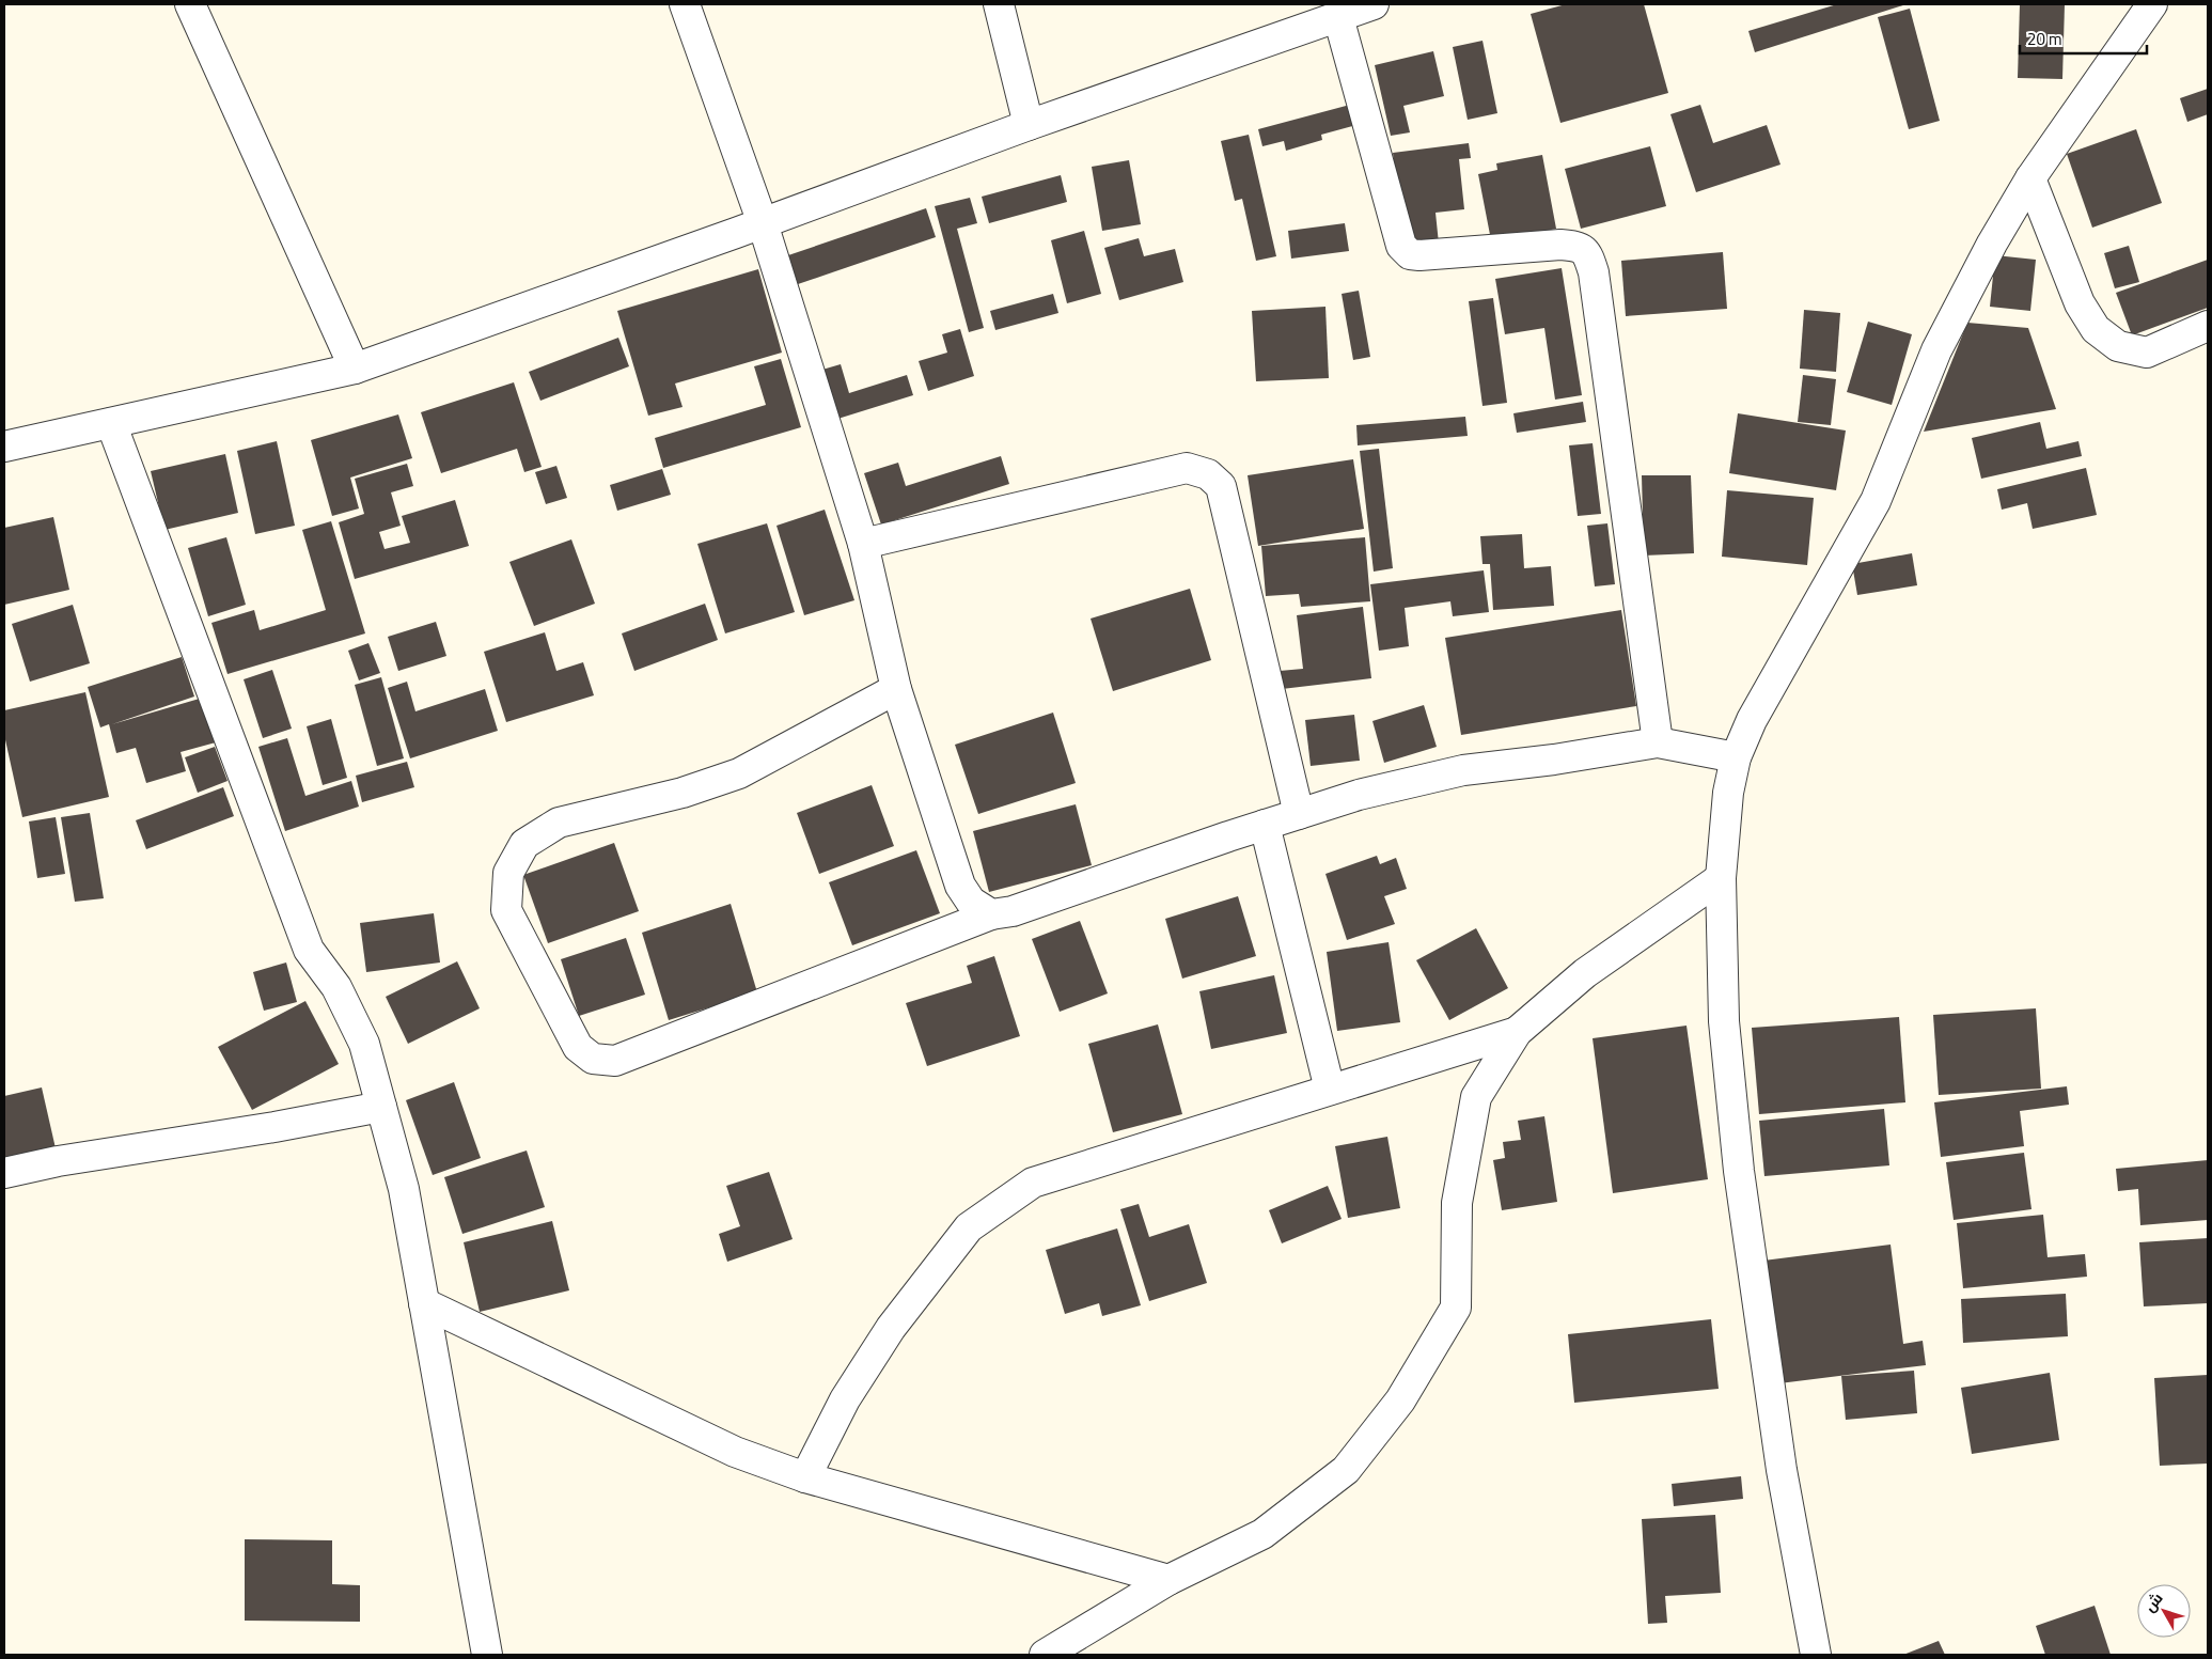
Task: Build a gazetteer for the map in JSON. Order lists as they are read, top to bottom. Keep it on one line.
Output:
{"scale_bar":"20 m","north":"top left"}
